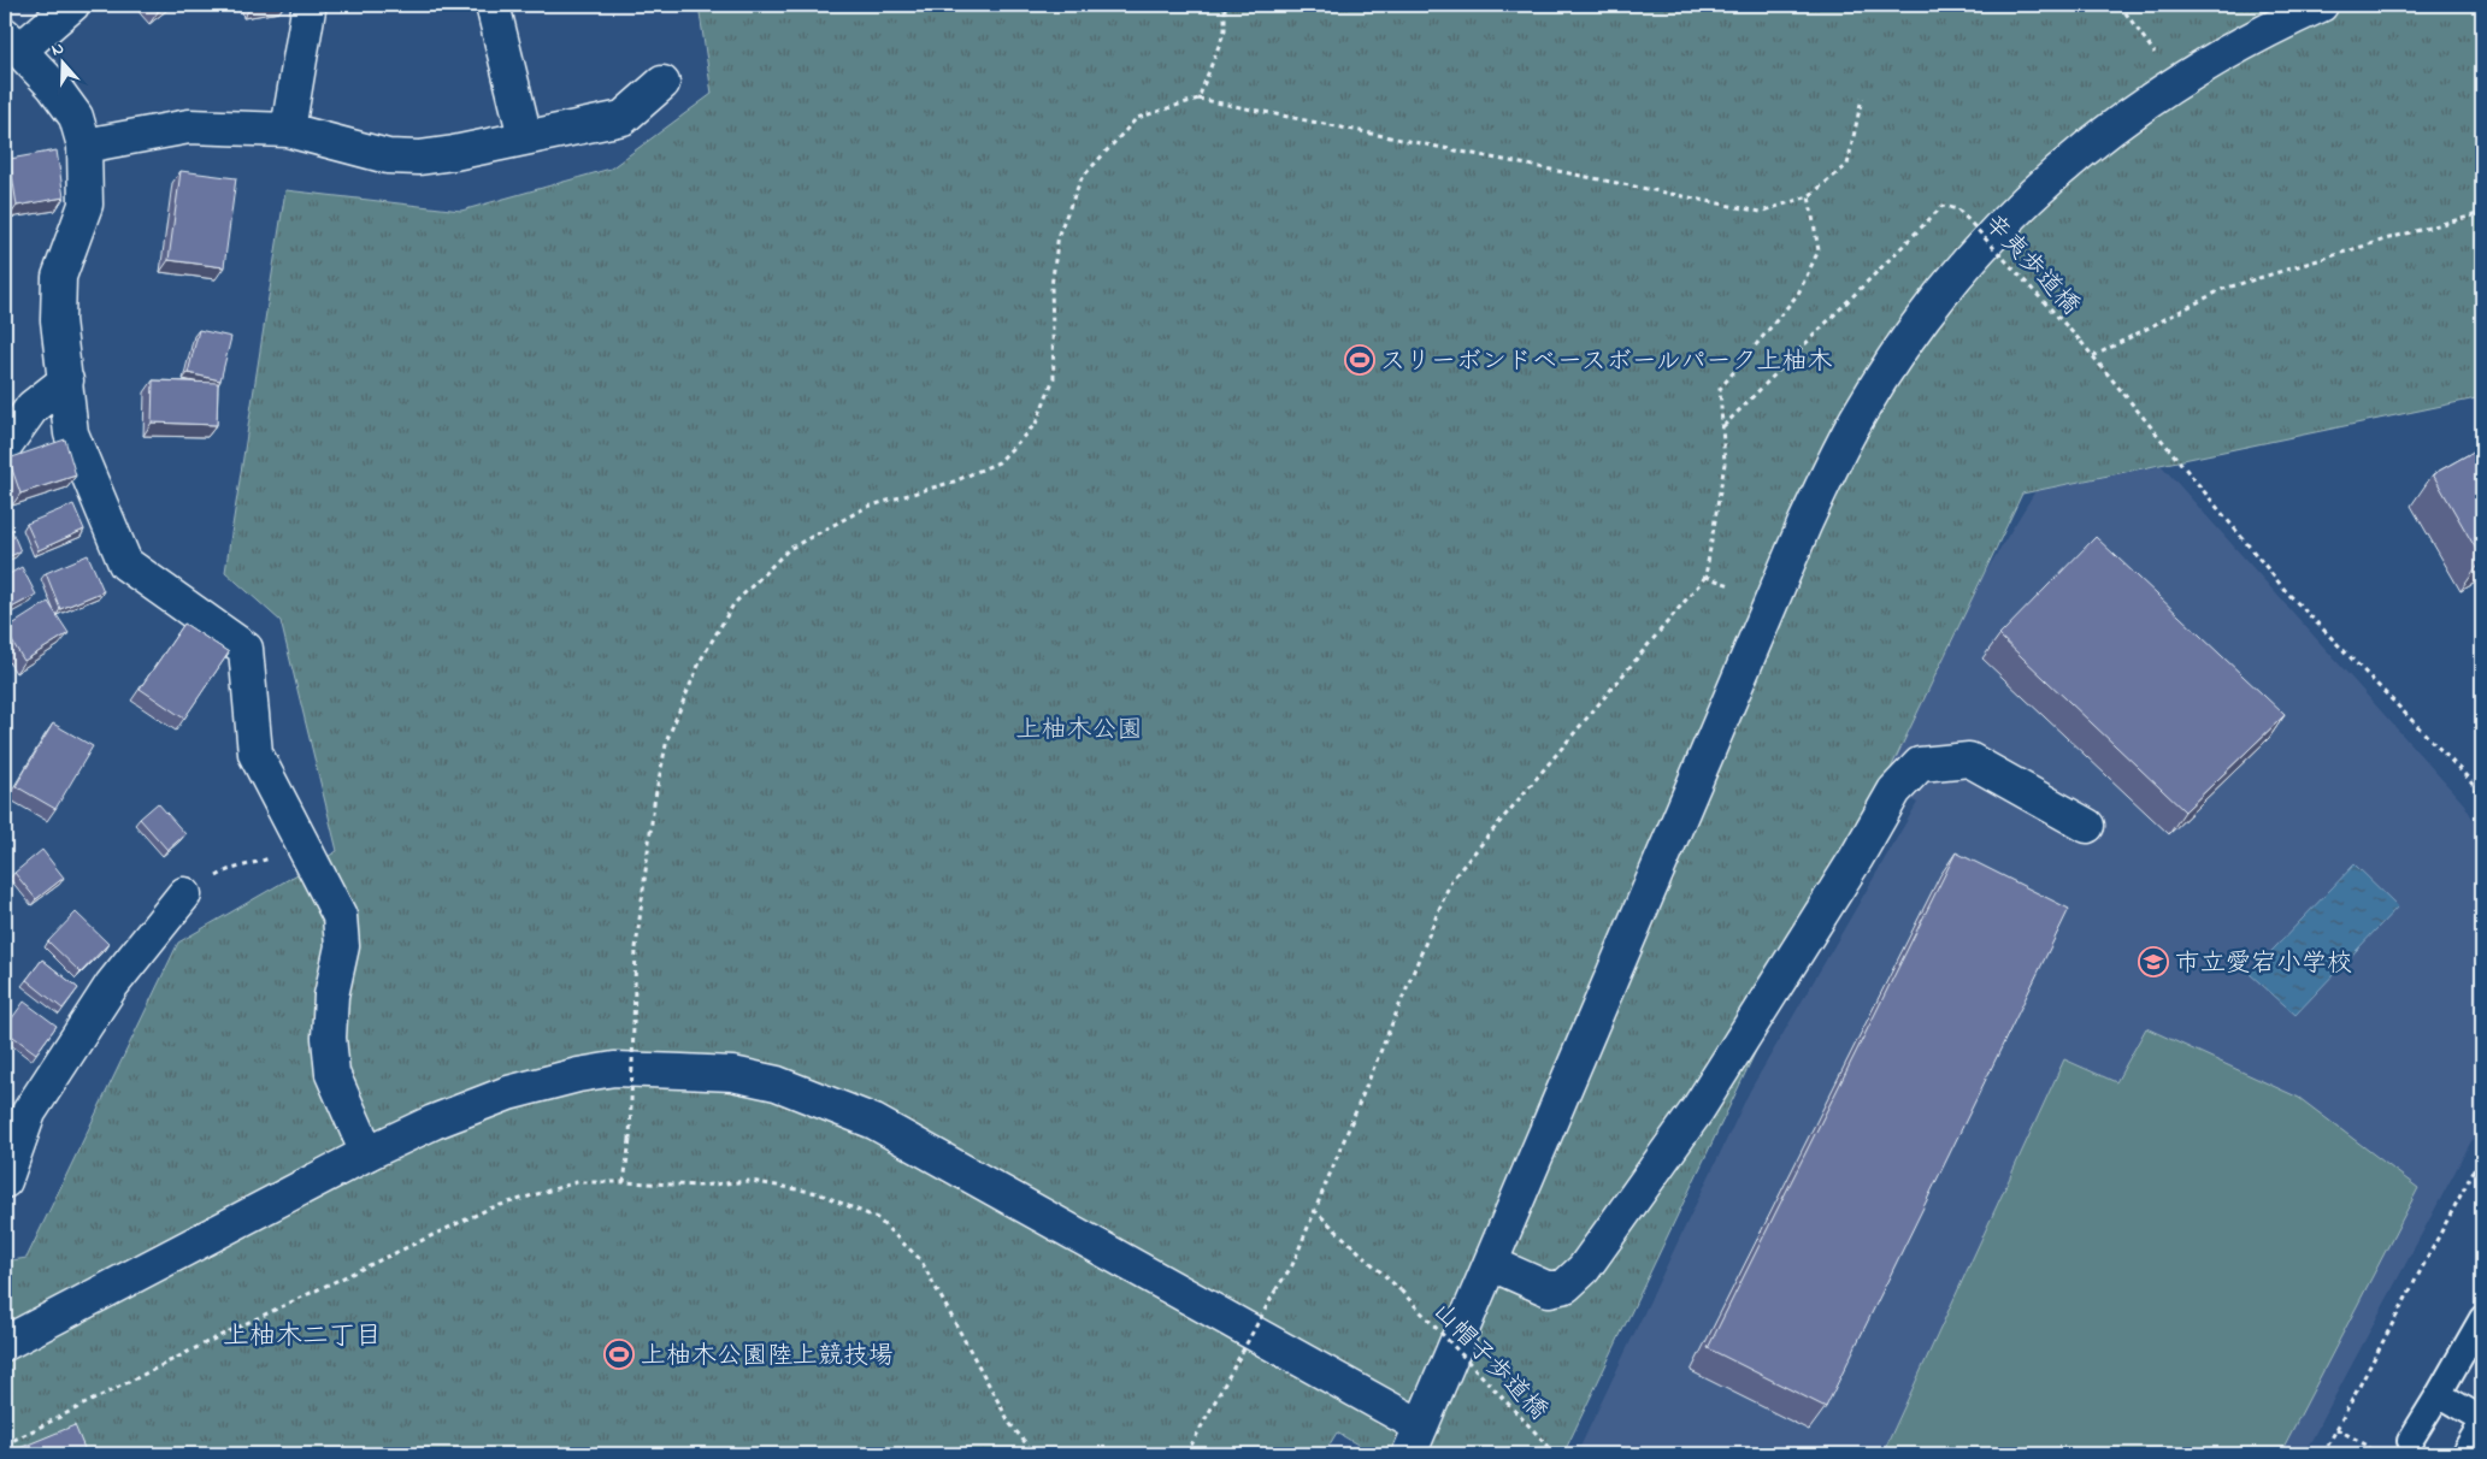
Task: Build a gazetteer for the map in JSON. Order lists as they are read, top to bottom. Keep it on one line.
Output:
{"streets":{"path":["辛夷歩道橋","山帽子歩道橋"]},"districts":["上柚木二丁目"],"parks":["上柚木公園"],"places":{"sports":["スリーボンドベースボールパーク上柚木","上柚木公園陸上競技場"],"school or university":["市立愛宕小学校"]},"north":"top"}
